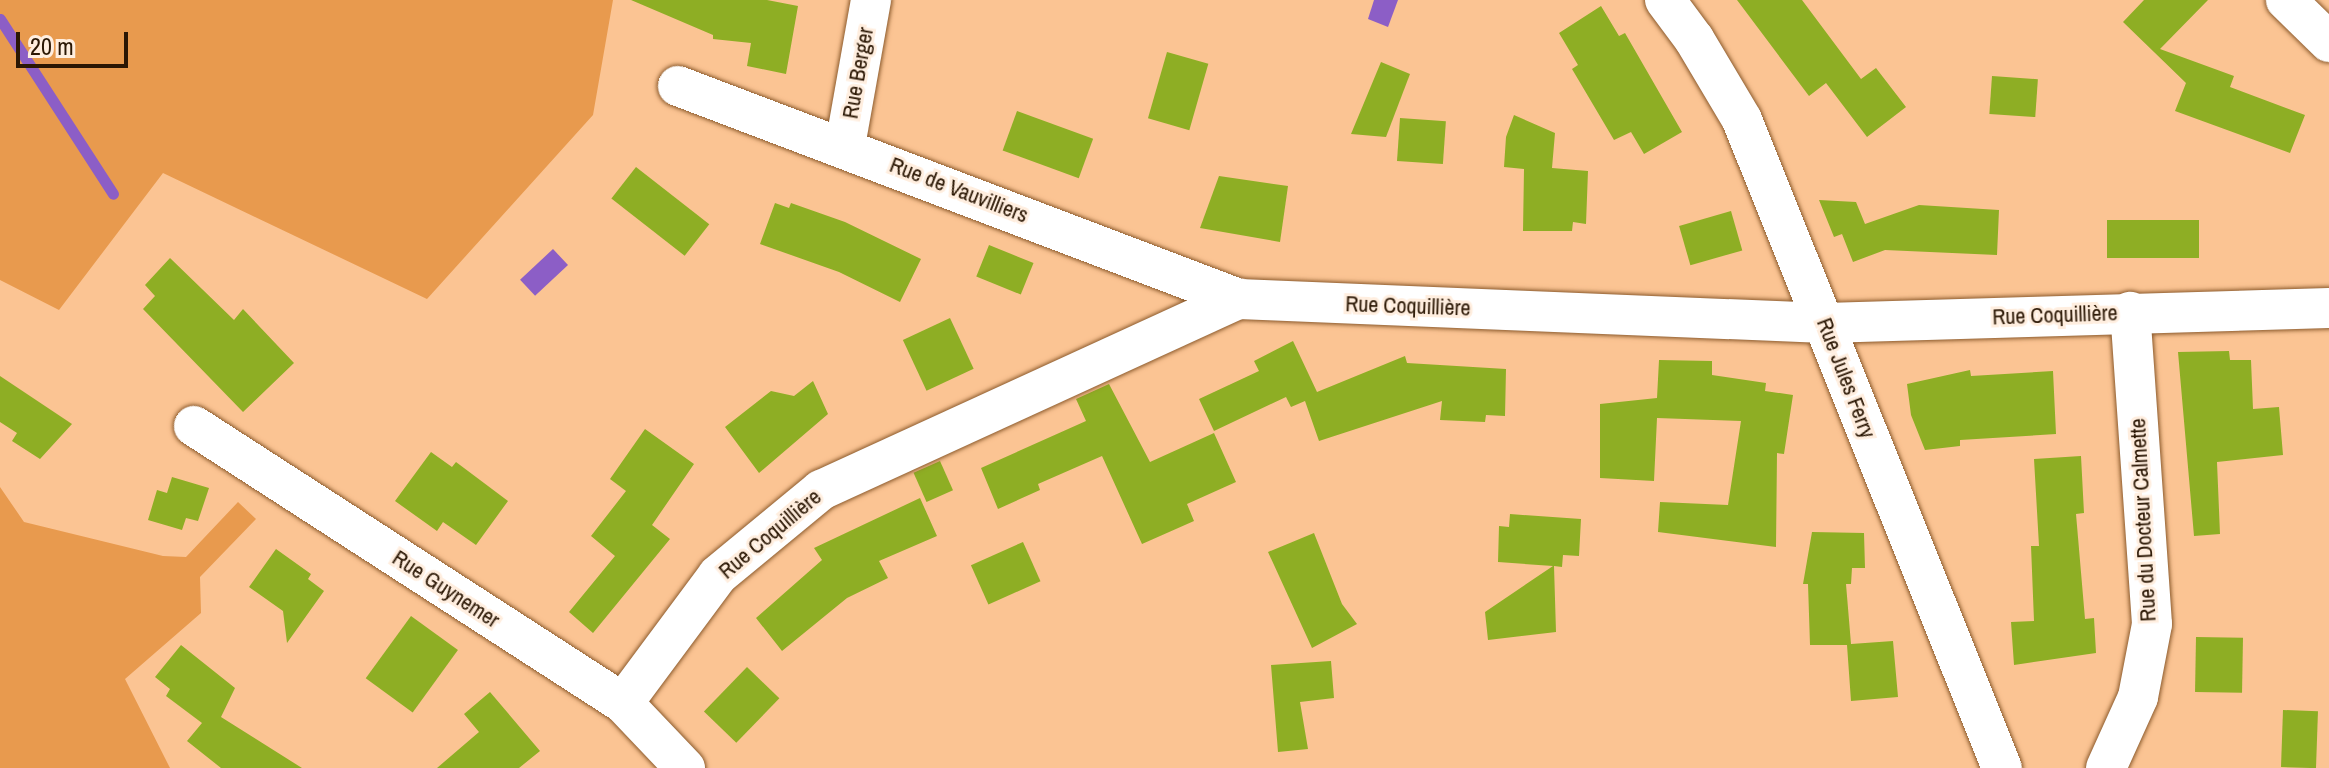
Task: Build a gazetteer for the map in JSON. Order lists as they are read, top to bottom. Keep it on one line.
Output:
{"streets":{"street":["Rue Berger","Rue de Vauvilliers","Rue Coquillière","Rue Jules Ferry","Rue du Docteur Calmette","Rue Guynemer"]},"crossings":[["Rue Berger","Rue de Vauvilliers"],["Rue de Vauvilliers","Rue Coquillière"],["Rue Coquillière","Rue Jules Ferry"],["Rue Coquillière","Rue du Docteur Calmette"],["Rue Coquillière","Rue Guynemer"]],"scale_bar":"20 m"}
